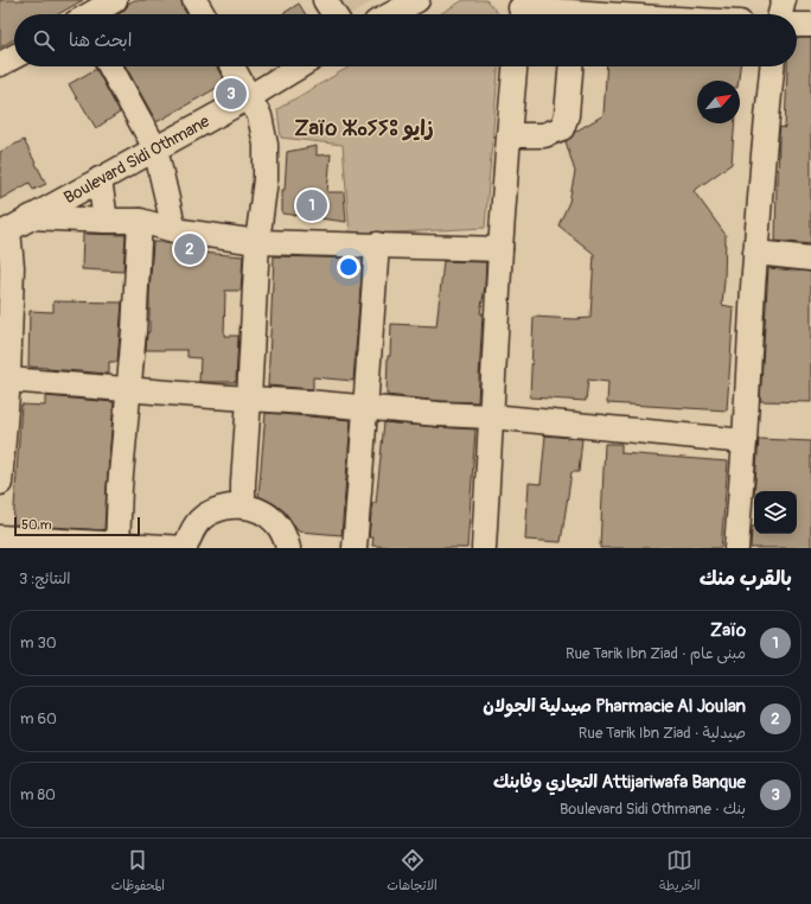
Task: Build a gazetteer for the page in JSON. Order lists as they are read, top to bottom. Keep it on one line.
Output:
{"streets":{"street":["Boulevard Sidi Othmane"]},"districts":["Zaïo ⵣⴰⵢⵢⵓ زايو"],"scale_bar":"50 m","north":"top right","page":{"search":"ابحث هنا","pins":["3","1","2"],"scale":"50 m","heading":["بالقرب منك","النتائج: 3"],"list":[{"mark":"1","name":"Zaïo","note":"مبنى عام · Rue Tarik Ibn Ziad","value":"30 m"},{"mark":"2","name":"Pharmacie Al Joulan صيدلية الجولان","note":"صيدلية · Rue Tarik Ibn Ziad","value":"60 m"},{"mark":"3","name":"Attijariwafa Banque التجاري وفابنك","note":"بنك · Boulevard Sidi Othmane","value":"80 m"}],"nav":["الخريطة","الاتجاهات","المحفوظات"]}}
